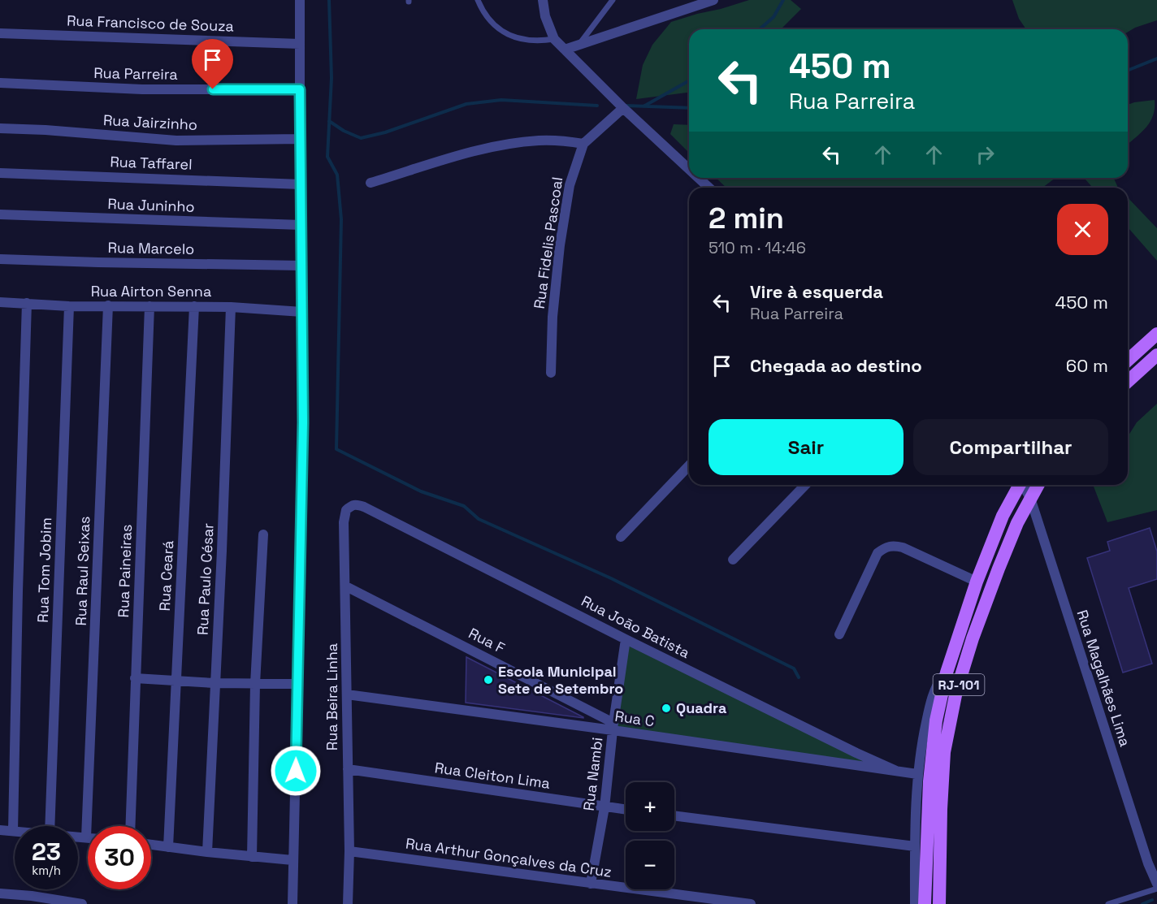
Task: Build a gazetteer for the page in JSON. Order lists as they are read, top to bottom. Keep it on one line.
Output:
{"streets":{"main road":["RJ-101"],"street":["Rua Francisco de Souza","Rua Parreira","Rua Jairzinho","Rua Taffarel","Rua Juninho","Rua Fidelis Pascoal","Rua Marcelo","Rua Airton Senna","Rua Tom Jobim","Rua Raul Seixas","Rua Paineiras","Rua Ceará","Rua Paulo César","Rua Joāo Batista","Rua F","Rua Magalhães Lima","Rua Beira Linha","Rua C","Rua Nambi","Rua Cleiton Lima","Rua Arthur Gonçalves da Cruz"]},"crossings":[["Rua Airton Senna","Rua Tom Jobim"],["Rua Airton Senna","Rua Raul Seixas"],["Rua Airton Senna","Rua Paineiras"],["Rua Airton Senna","Rua Ceará"],["Rua Airton Senna","Rua Paulo César"],["Rua Joāo Batista","Rua Beira Linha"],["Rua Joāo Batista","Rua C"],["Rua Joāo Batista","Rua Nambi"],["Rua F","Rua Beira Linha"],["Rua F","Rua C"],["Rua F","Rua Nambi"],["Rua Magalhães Lima","RJ-101"],["Rua Beira Linha","Rua C"],["Rua Beira Linha","Rua Cleiton Lima"],["Rua Beira Linha","Rua Arthur Gonçalves da Cruz"],["Rua C","Rua Nambi"],["Rua Nambi","Rua Cleiton Lima"],["Rua Nambi","Rua Arthur Gonçalves da Cruz"]],"places":["Escola Municipal Sete de Setembro","Quadra"],"page":{"turn":["450 m","Rua Parreira"],"heading":["2 min","510 m · 14:46"],"list":[{"name":"Vire à esquerda","note":"Rua Parreira","value":"450 m"},{"name":"Chegada ao destino","value":"60 m"}],"buttons":["Sair","Compartilhar"],"map_buttons":["+","−"],"speed":"23 km/h","limit":"30"}}
